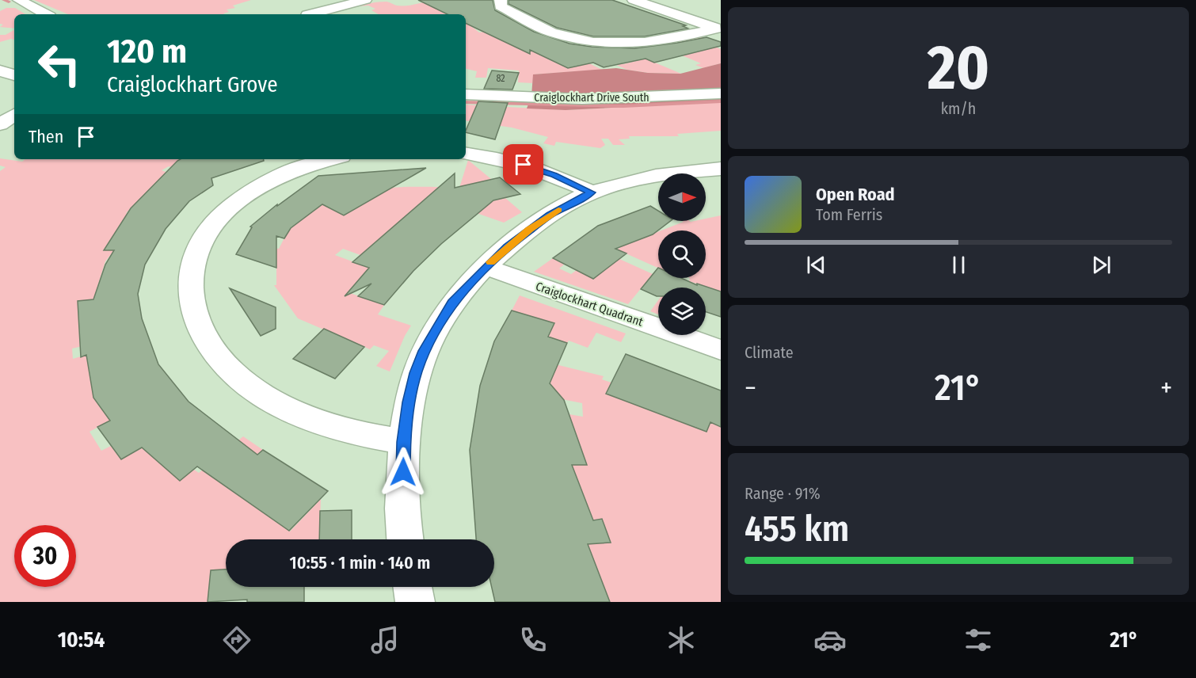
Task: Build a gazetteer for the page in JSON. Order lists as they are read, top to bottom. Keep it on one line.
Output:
{"streets":{"street":["Craiglockhart Drive South","Craiglockhart Quadrant"]},"house_numbers":["82"],"north":"right","page":{"tile":[["20","km/h"],"Climate",["Range · 91%","455 km"]],"turn":["120 m","Craiglockhart Grove"],"then":"Then","song":["Open Road","Tom Ferris"],"heat":["−","21°","+"],"limit":"30","trip":"10:55 · 1 min · 140 m","tabs":["10:54","21°"]}}
